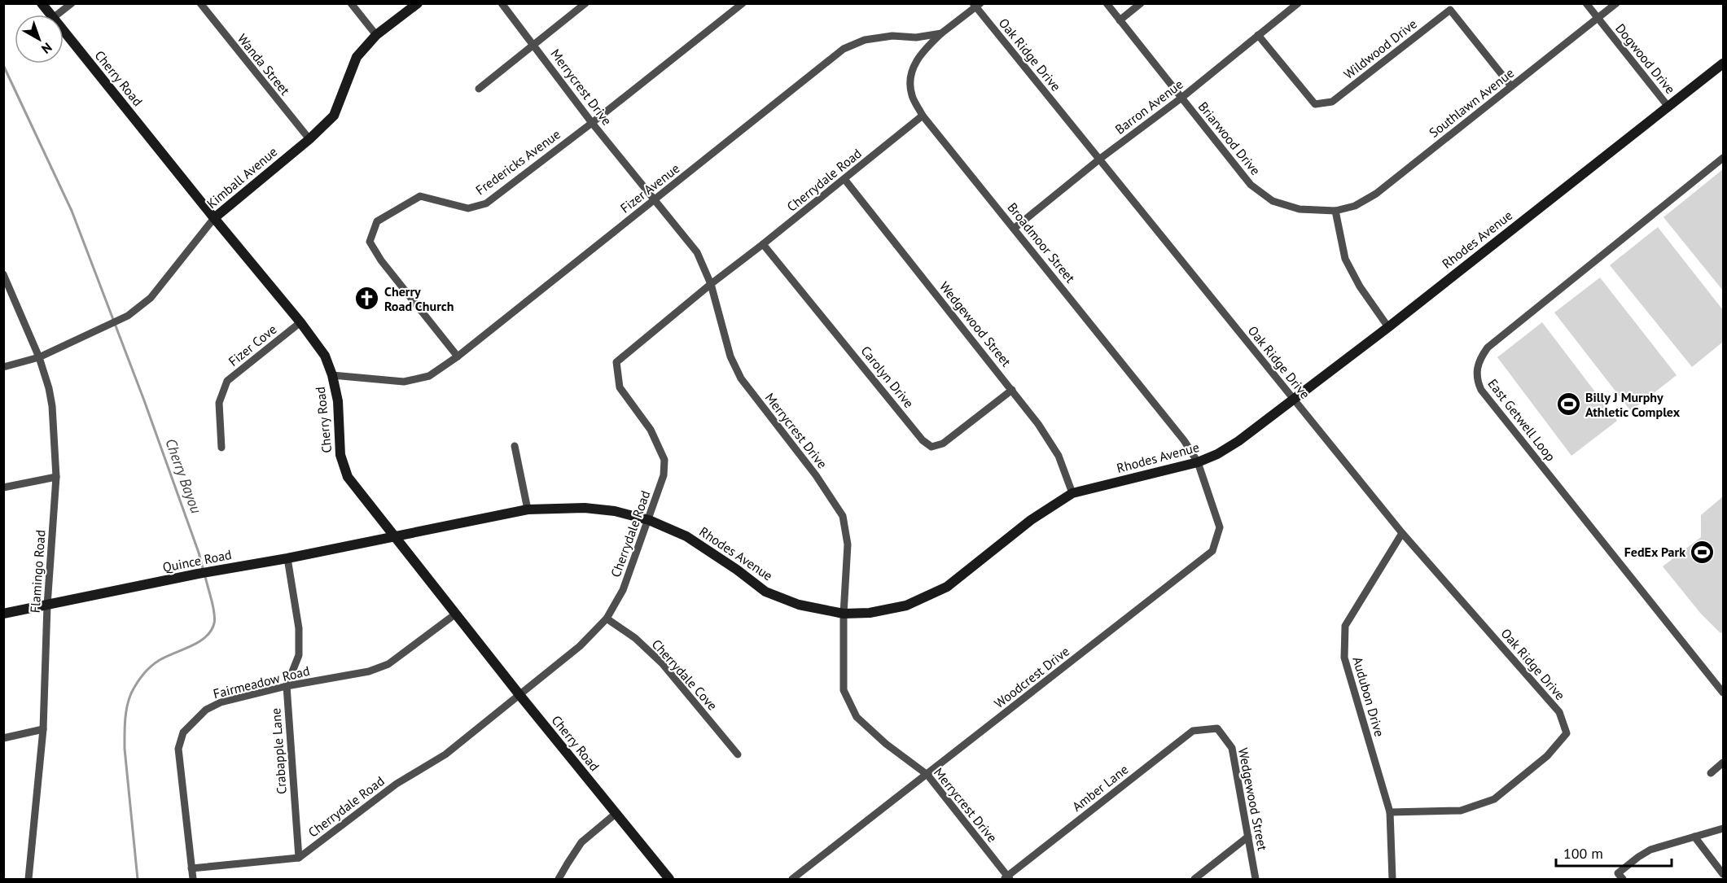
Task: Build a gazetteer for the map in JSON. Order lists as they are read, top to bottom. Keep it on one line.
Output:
{"streets":{"main road":["Cherry Road","Kimball Avenue","Rhodes Avenue","Quince Road"],"street":["Wildwood Drive","Oak Ridge Drive","Dogwood Drive","Wanda Street","Merrycrest Drive","Southlawn Avenue","Barron Avenue","Briarwood Drive","Fredericks Avenue","Cherrydale Road","Fizer Avenue","Broadmoor Street","Wedgewood Street","Fizer Cove","Carolyn Drive","East Getwell Loop","Flamingo Road","Cherrydale Cove","Woodcrest Drive","Fairmeadow Road","Audubon Drive","Crabapple Lane","Amber Lane"]},"crossings":[["Wildwood Drive","Southlawn Avenue"],["Wildwood Drive","Barron Avenue"],["Oak Ridge Drive","Barron Avenue"],["Oak Ridge Drive","Fizer Avenue"],["Oak Ridge Drive","Rhodes Avenue"],["Oak Ridge Drive","Audubon Drive"],["Dogwood Drive","Southlawn Avenue"],["Dogwood Drive","Rhodes Avenue"],["Wanda Street","Kimball Avenue"],["Cherry Road","Kimball Avenue"],["Cherry Road","Cherrydale Road"],["Cherry Road","Fizer Avenue"],["Cherry Road","Rhodes Avenue"],["Cherry Road","Fizer Cove"],["Cherry Road","Quince Road"],["Cherry Road","Fairmeadow Road"],["Merrycrest Drive","Fredericks Avenue"],["Merrycrest Drive","Cherrydale Road"],["Merrycrest Drive","Fizer Avenue"],["Merrycrest Drive","Rhodes Avenue"],["Merrycrest Drive","Woodcrest Drive"],["Merrycrest Drive","Amber Lane"],["Southlawn Avenue","Briarwood Drive"],["Barron Avenue","Briarwood Drive"],["Barron Avenue","Broadmoor Street"],["Fredericks Avenue","Fizer Avenue"],["Kimball Avenue","Flamingo Road"],["Cherrydale Road","Rhodes Avenue"],["Cherrydale Road","Broadmoor Street"],["Cherrydale Road","Wedgewood Street"],["Cherrydale Road","Carolyn Drive"],["Cherrydale Road","Cherrydale Cove"],["Cherrydale Road","Crabapple Lane"],["Fizer Avenue","Broadmoor Street"],["Rhodes Avenue","Broadmoor Street"],["Rhodes Avenue","Wedgewood Street"],["Rhodes Avenue","Quince Road"],["Rhodes Avenue","Woodcrest Drive"],["Broadmoor Street","Woodcrest Drive"],["Wedgewood Street","Carolyn Drive"],["Wedgewood Street","Amber Lane"],["Quince Road","Flamingo Road"],["Quince Road","Crabapple Lane"],["Fairmeadow Road","Crabapple Lane"]],"water":["Cherry Bayou"],"places":{"church":["Cherry Road Church"],"sports":["Billy J Murphy Athletic Complex","FedEx Park"]},"scale_bar":"100 m","north":"bottom right"}
